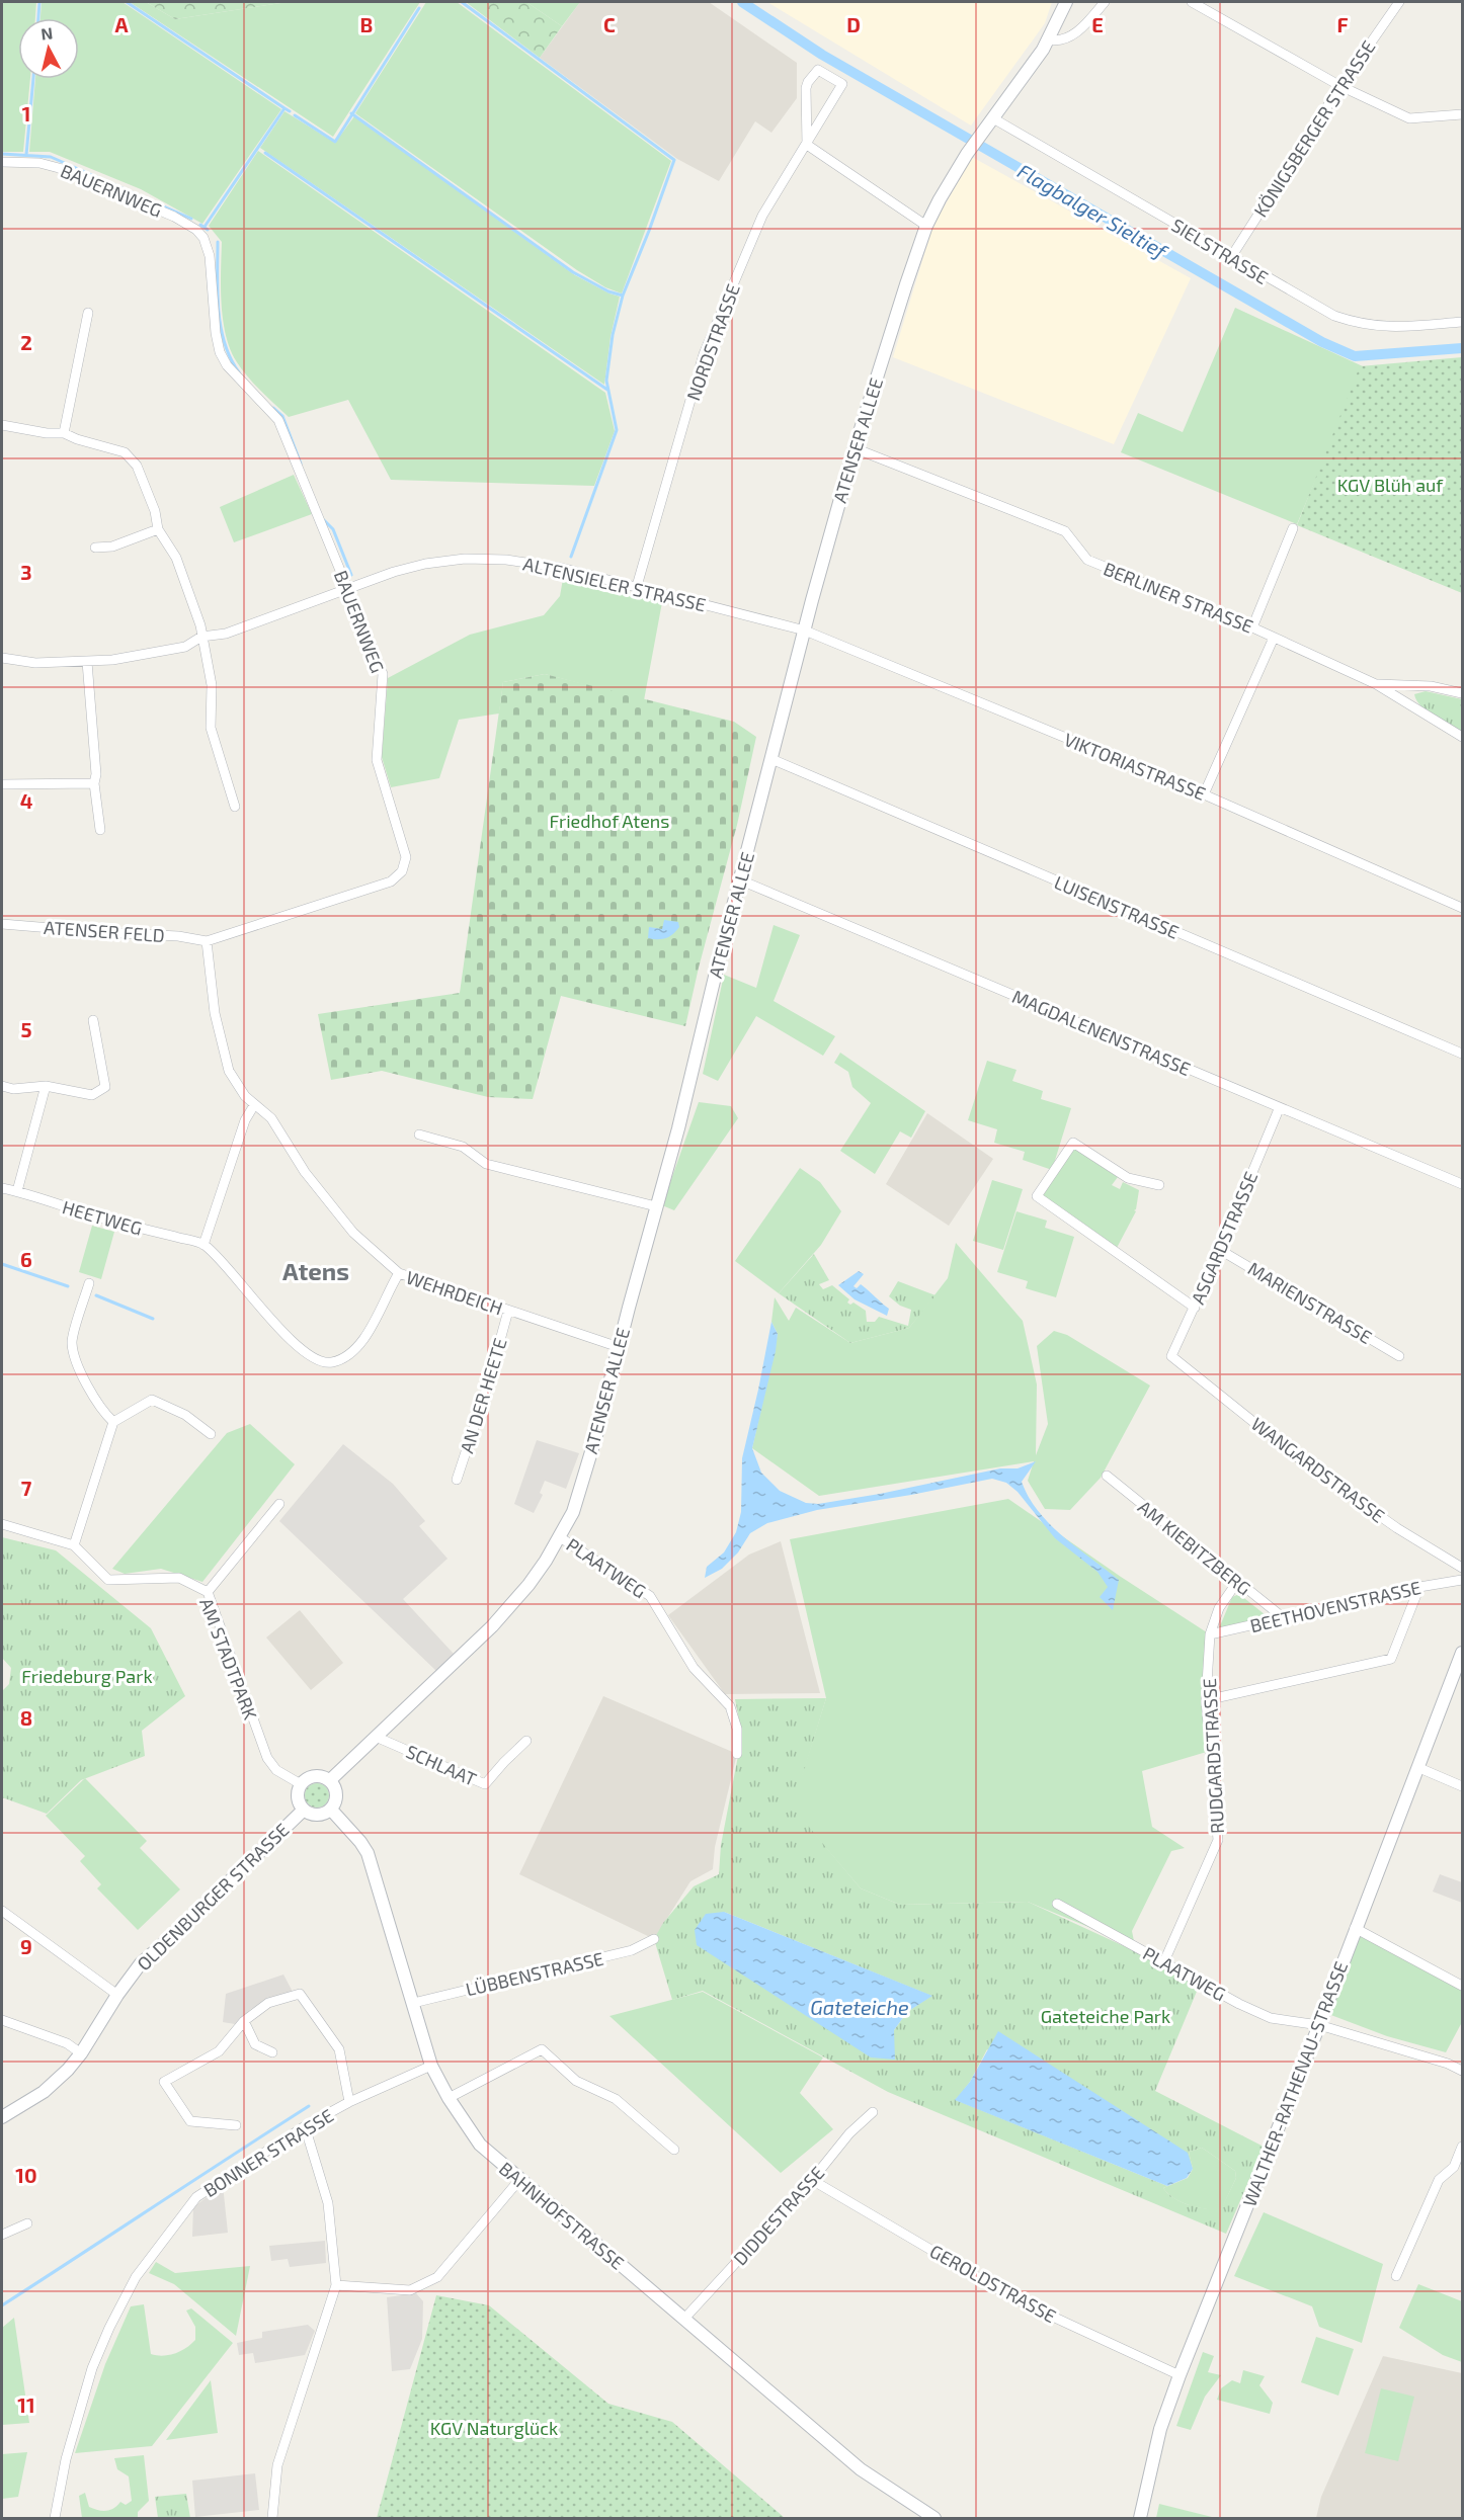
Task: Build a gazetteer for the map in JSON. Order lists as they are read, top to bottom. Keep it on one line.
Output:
{"streets":{"street":["KÖNIGSBERGER STRASSE","BAUERNWEG","SIELSTRASSE","NORDSTRASSE","ATENSER ALLEE","ALTENSIELER STRASSE","BERLINER STRASSE","VIKTORIASTRASSE","LUISENSTRASSE","ATENSER FELD","MAGDALENENSTRASSE","HEETWEG","ASGARDSTRASSE","WEHRDEICH","MARIENSTRASSE","AN DER HEETE","WANGARDSTRASSE","AM KIEBITZBERG","PLAATWEG","BEETHOVENSTRASSE","AM STADTPARK","RUDGARDSTRASSE","SCHLAAT","OLDENBURGER STRASSE","LÜBBENSTRASSE","WALTHER-RATHENAU-STRASSE","BONNER STRASSE","BAHNHOFSTRASSE","DIDDESTRASSE","GEROLDSTRASSE"]},"crossings":[["KÖNIGSBERGER STRASSE","SIELSTRASSE"],["BAUERNWEG","ALTENSIELER STRASSE"],["BAUERNWEG","ATENSER FELD"],["SIELSTRASSE","ATENSER ALLEE"],["NORDSTRASSE","ALTENSIELER STRASSE"],["ATENSER ALLEE","ALTENSIELER STRASSE"],["ATENSER ALLEE","BERLINER STRASSE"],["ATENSER ALLEE","VIKTORIASTRASSE"],["ATENSER ALLEE","LUISENSTRASSE"],["ATENSER ALLEE","MAGDALENENSTRASSE"],["ATENSER ALLEE","WEHRDEICH"],["ATENSER ALLEE","PLAATWEG"],["ATENSER ALLEE","AM STADTPARK"],["ATENSER ALLEE","SCHLAAT"],["ATENSER ALLEE","OLDENBURGER STRASSE"],["ATENSER ALLEE","BAHNHOFSTRASSE"],["ALTENSIELER STRASSE","VIKTORIASTRASSE"],["MAGDALENENSTRASSE","ASGARDSTRASSE"],["ASGARDSTRASSE","MARIENSTRASSE"],["ASGARDSTRASSE","WANGARDSTRASSE"],["WEHRDEICH","AN DER HEETE"],["AM KIEBITZBERG","BEETHOVENSTRASSE"],["AM KIEBITZBERG","RUDGARDSTRASSE"],["PLAATWEG","RUDGARDSTRASSE"],["PLAATWEG","WALTHER-RATHENAU-STRASSE"],["BEETHOVENSTRASSE","RUDGARDSTRASSE"],["AM STADTPARK","OLDENBURGER STRASSE"],["AM STADTPARK","BAHNHOFSTRASSE"],["OLDENBURGER STRASSE","BAHNHOFSTRASSE"],["LÜBBENSTRASSE","BAHNHOFSTRASSE"],["WALTHER-RATHENAU-STRASSE","GEROLDSTRASSE"],["BONNER STRASSE","BAHNHOFSTRASSE"],["BAHNHOFSTRASSE","DIDDESTRASSE"],["DIDDESTRASSE","GEROLDSTRASSE"]],"districts":["Atens"],"water":["Flagbalger Sieltief","Gateteiche"],"parks":["KGV Blüh auf","Friedhof Atens","Friedeburg Park","Gateteiche Park","KGV Naturglück"],"north":"top","grid":{"columns":["A","B","C","D","E","F"],"rows":["1","2","3","4","5","6","7","8","9","10","11"]}}
